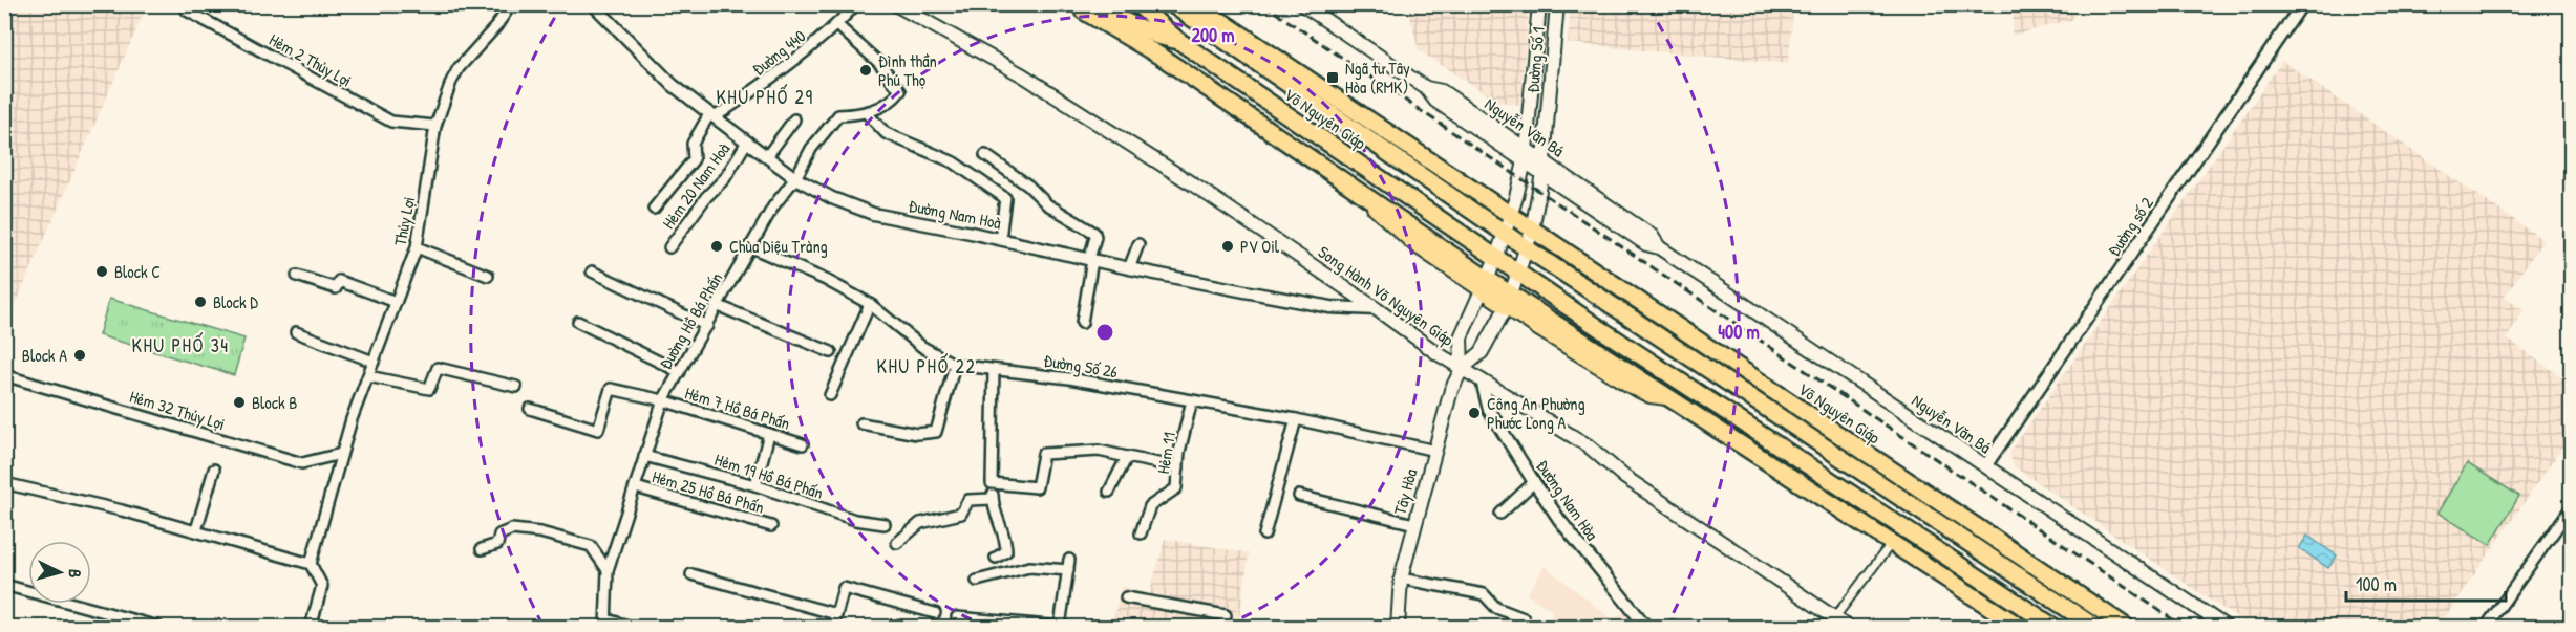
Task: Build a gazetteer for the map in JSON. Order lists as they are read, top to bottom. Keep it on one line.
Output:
{"streets":{"highway":["Võ Nguyên Giáp"],"main road":["Đường Số 1","Nguyễn Văn Bá","Song Hành Võ Nguyên Giáp","Tây Hòa"],"street":["Đường 440","Hẻm 2 Thủy Lợi","Hẻm 20 Nam Hoà","Đường Nam Hoà","Thủy Lợi","Đường số 2","Đường Hồ Bá Phấn","Đường Số 26","Hẻm 7 Hồ Bá Phấn","Hẻm 32 Thủy Lợi","Hẻm 11","Hẻm 19 Hồ Bá Phấn","Hẻm 25 Hồ Bá Phấn","Đường Nam Hòa"]},"crossings":[["Đường 440","Đường Nam Hoà"],["Đường 440","Đường Hồ Bá Phấn"],["Hẻm 2 Thủy Lợi","Thủy Lợi"],["Đường Số 1","Võ Nguyên Giáp"],["Đường Số 1","Nguyễn Văn Bá"],["Đường Số 1","Tây Hòa"],["Võ Nguyên Giáp","Tây Hòa"],["Nguyễn Văn Bá","Đường số 2"],["Hẻm 20 Nam Hoà","Đường Nam Hoà"],["Đường Nam Hoà","Song Hành Võ Nguyên Giáp"],["Đường Nam Hoà","Đường Hồ Bá Phấn"],["Thủy Lợi","Hẻm 32 Thủy Lợi"],["Song Hành Võ Nguyên Giáp","Tây Hòa"],["Song Hành Võ Nguyên Giáp","Đường Nam Hòa"],["Đường Hồ Bá Phấn","Đường Số 26"],["Đường Hồ Bá Phấn","Hẻm 7 Hồ Bá Phấn"],["Đường Hồ Bá Phấn","Hẻm 19 Hồ Bá Phấn"],["Đường Hồ Bá Phấn","Hẻm 25 Hồ Bá Phấn"],["Đường Số 26","Hẻm 11"],["Đường Số 26","Tây Hòa"]],"districts":["KHU PHỐ 29","KHU PHỐ 34","KHU PHỐ 22"],"places":{"other":["Đình thần Phú Thọ","Chùa Diệu Tràng","PV Oil","Block C","Block D","Block A","Block B","Công An Phường Phước Long A"],"transit":["Ngã tư Tây Hòa (RMK)"]},"scale_bar":"100 m","north":"right","rings":["200 m","400 m"]}
